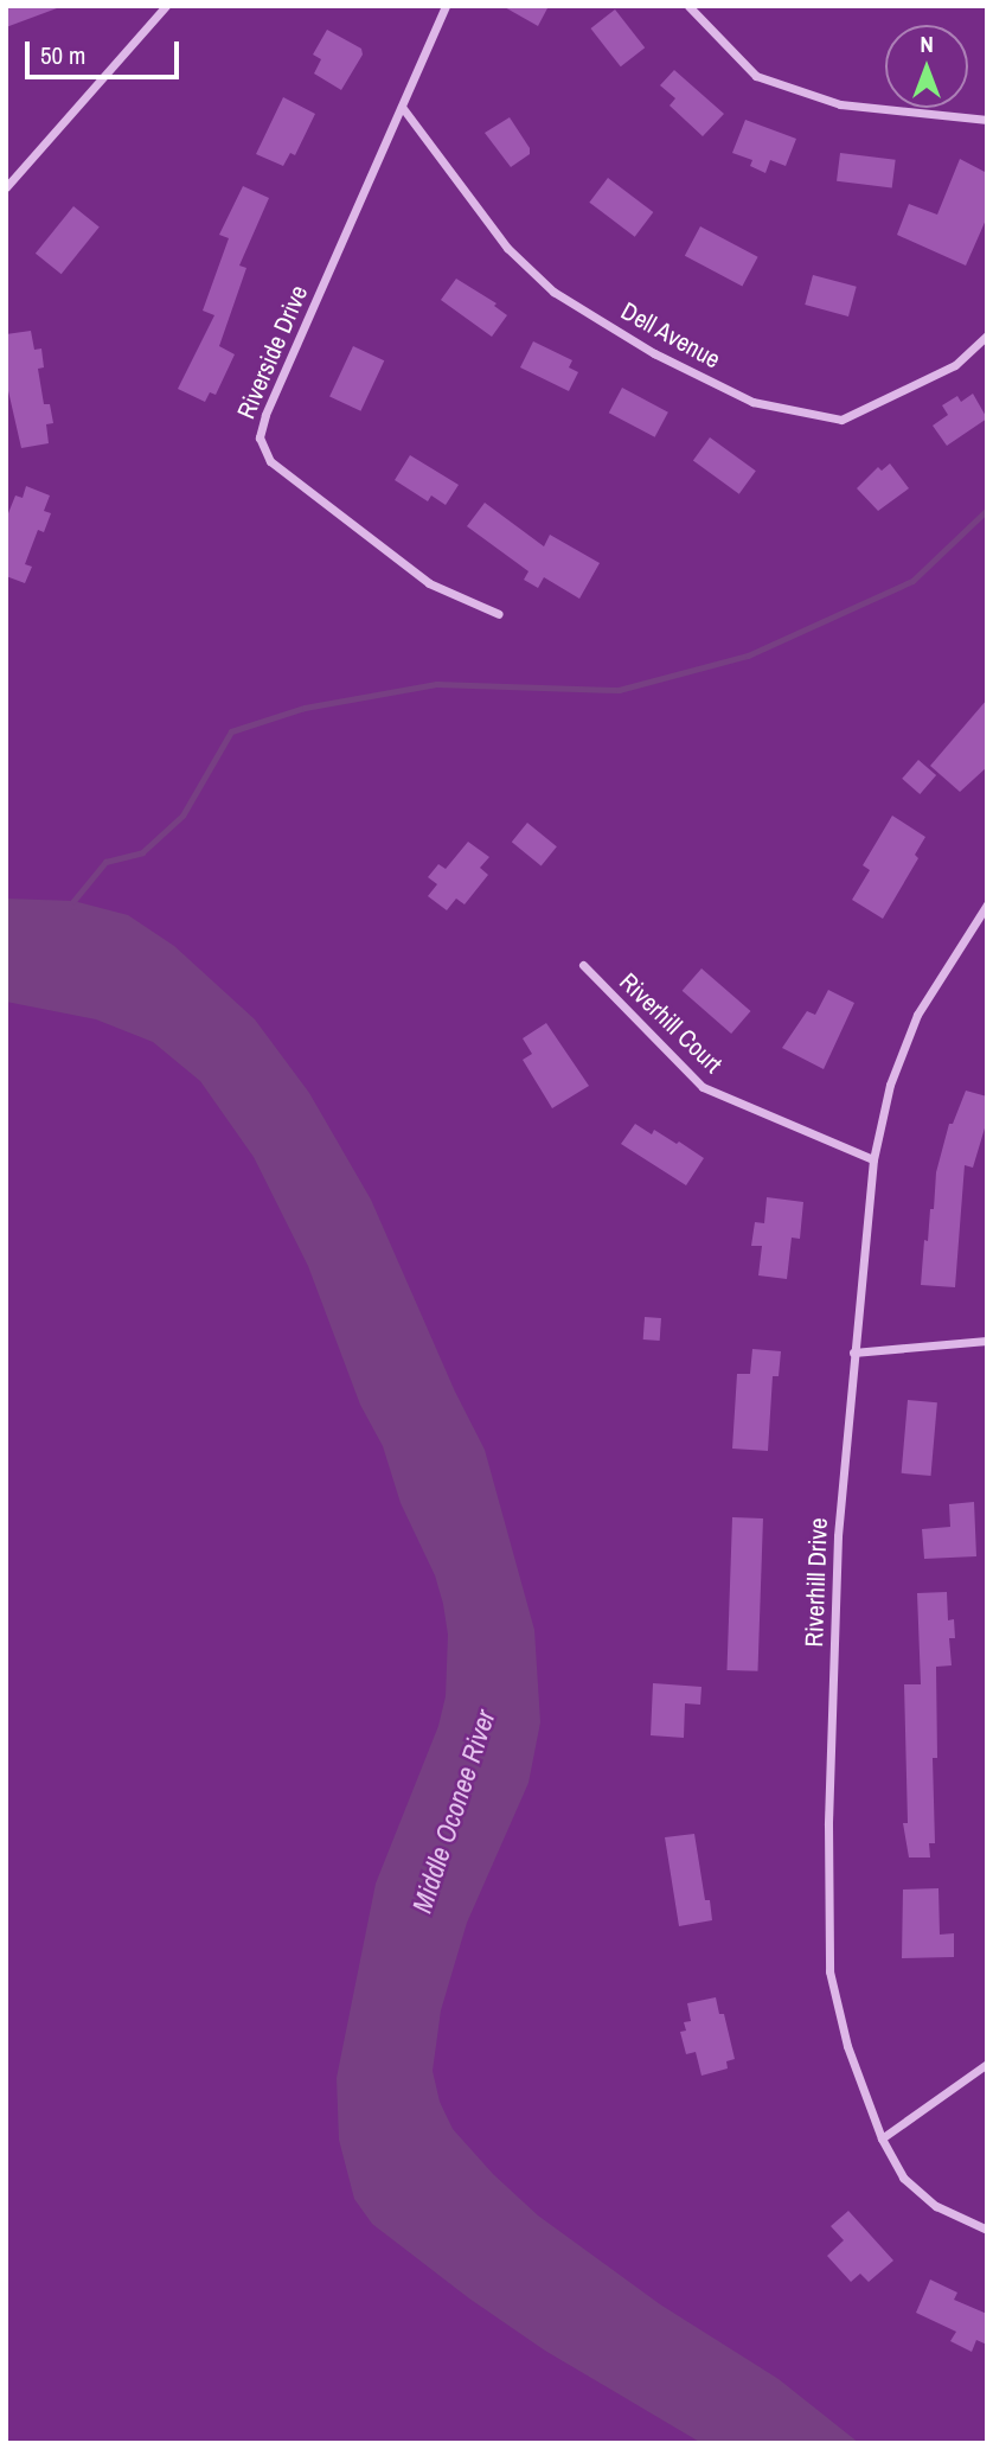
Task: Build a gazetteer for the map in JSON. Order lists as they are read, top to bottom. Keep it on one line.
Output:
{"streets":{"street":["Dell Avenue","Riverside Drive","Riverhill Court","Riverhill Drive"]},"crossings":[["Dell Avenue","Riverside Drive"],["Riverhill Court","Riverhill Drive"]],"water":["Middle Oconee River"],"scale_bar":"50 m","north":"top"}
